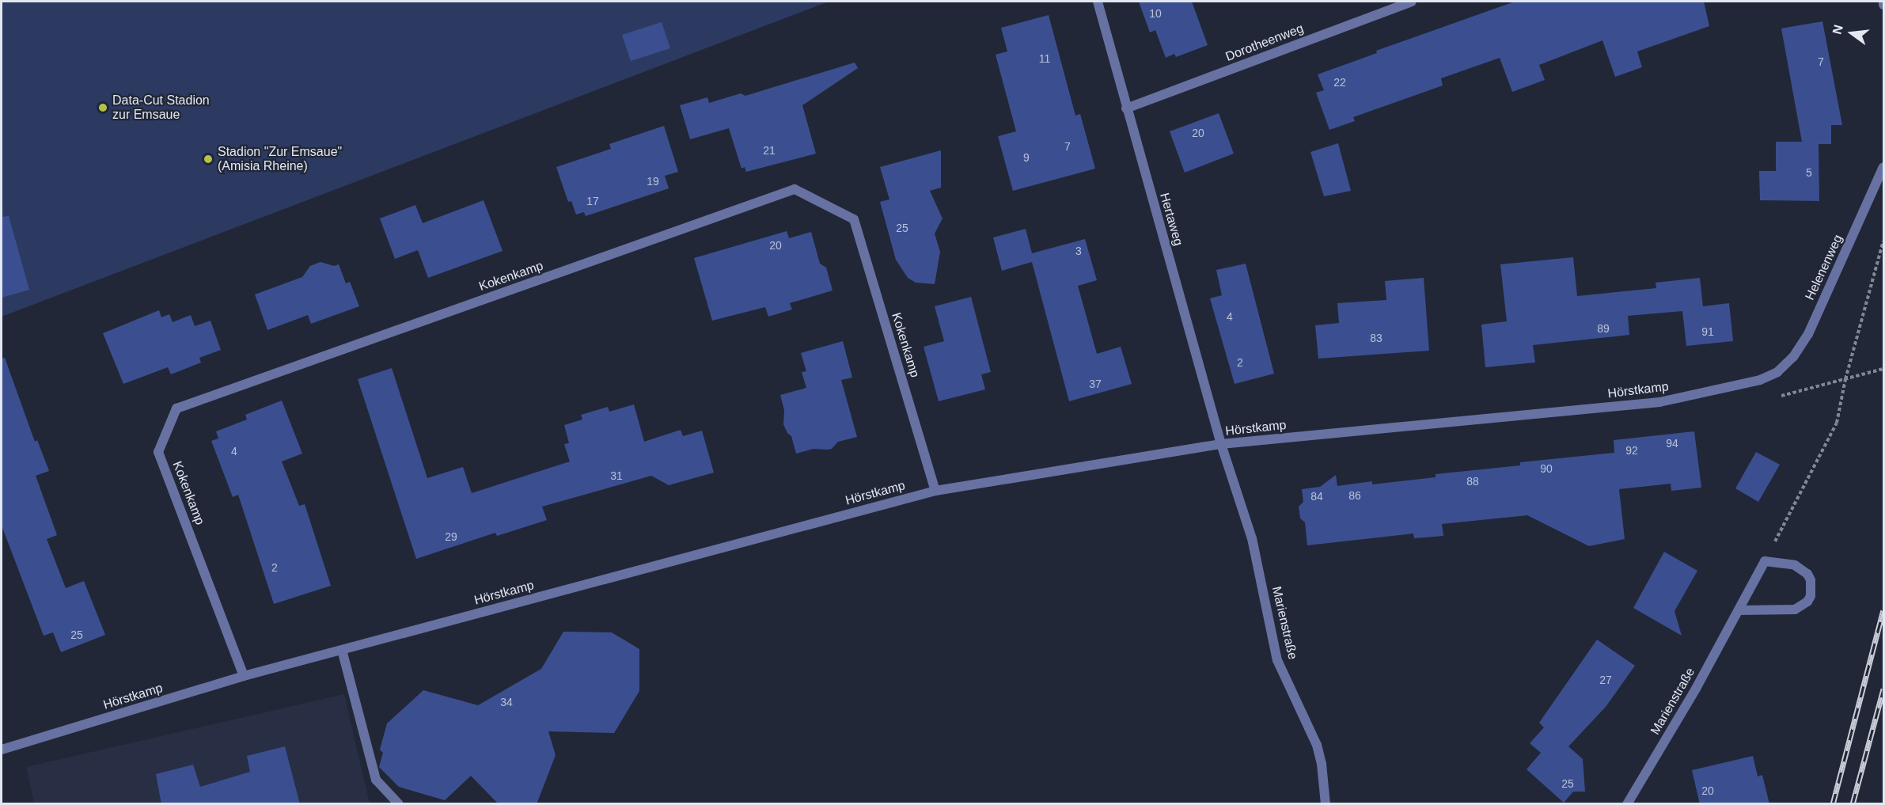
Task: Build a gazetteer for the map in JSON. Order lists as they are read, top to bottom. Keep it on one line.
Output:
{"streets":{"street":["Dorotheenweg","Hertaweg","Helenenweg","Kokenkamp","Hörstkamp","Marienstraße"]},"crossings":[["Dorotheenweg","Hertaweg"],["Hertaweg","Hörstkamp"],["Hertaweg","Marienstraße"],["Helenenweg","Hörstkamp"],["Kokenkamp","Hörstkamp"],["Hörstkamp","Marienstraße"]],"places":["Data-Cut Stadion zur Emsaue","Stadion \"Zur Emsaue\" (Amisia Rheine)"],"house_numbers":["10","11","7","22","20","7","21","9","5","19","17","25","20","3","4","89","91","83","2","37","94","92","4","90","31","88","86","84","29","2","25","27","34","25","20"],"north":"left"}
